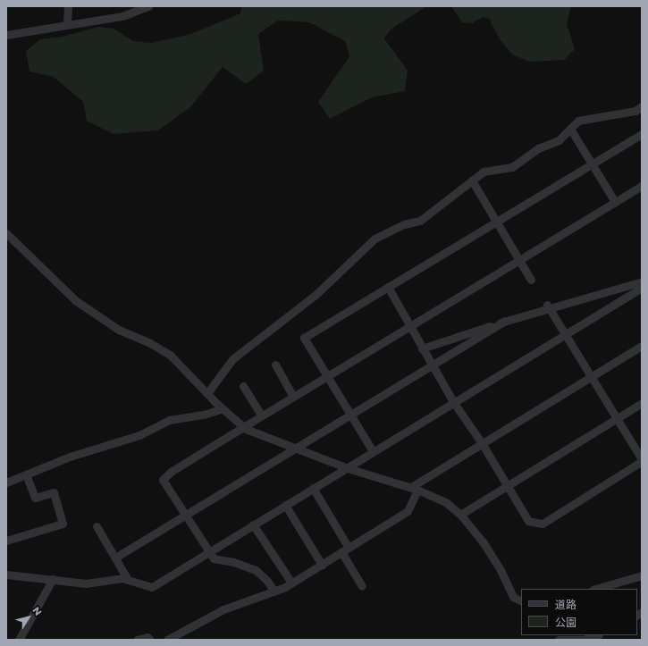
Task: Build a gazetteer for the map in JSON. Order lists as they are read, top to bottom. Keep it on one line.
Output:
{"legend":["道路","公園"],"north":"top right"}
